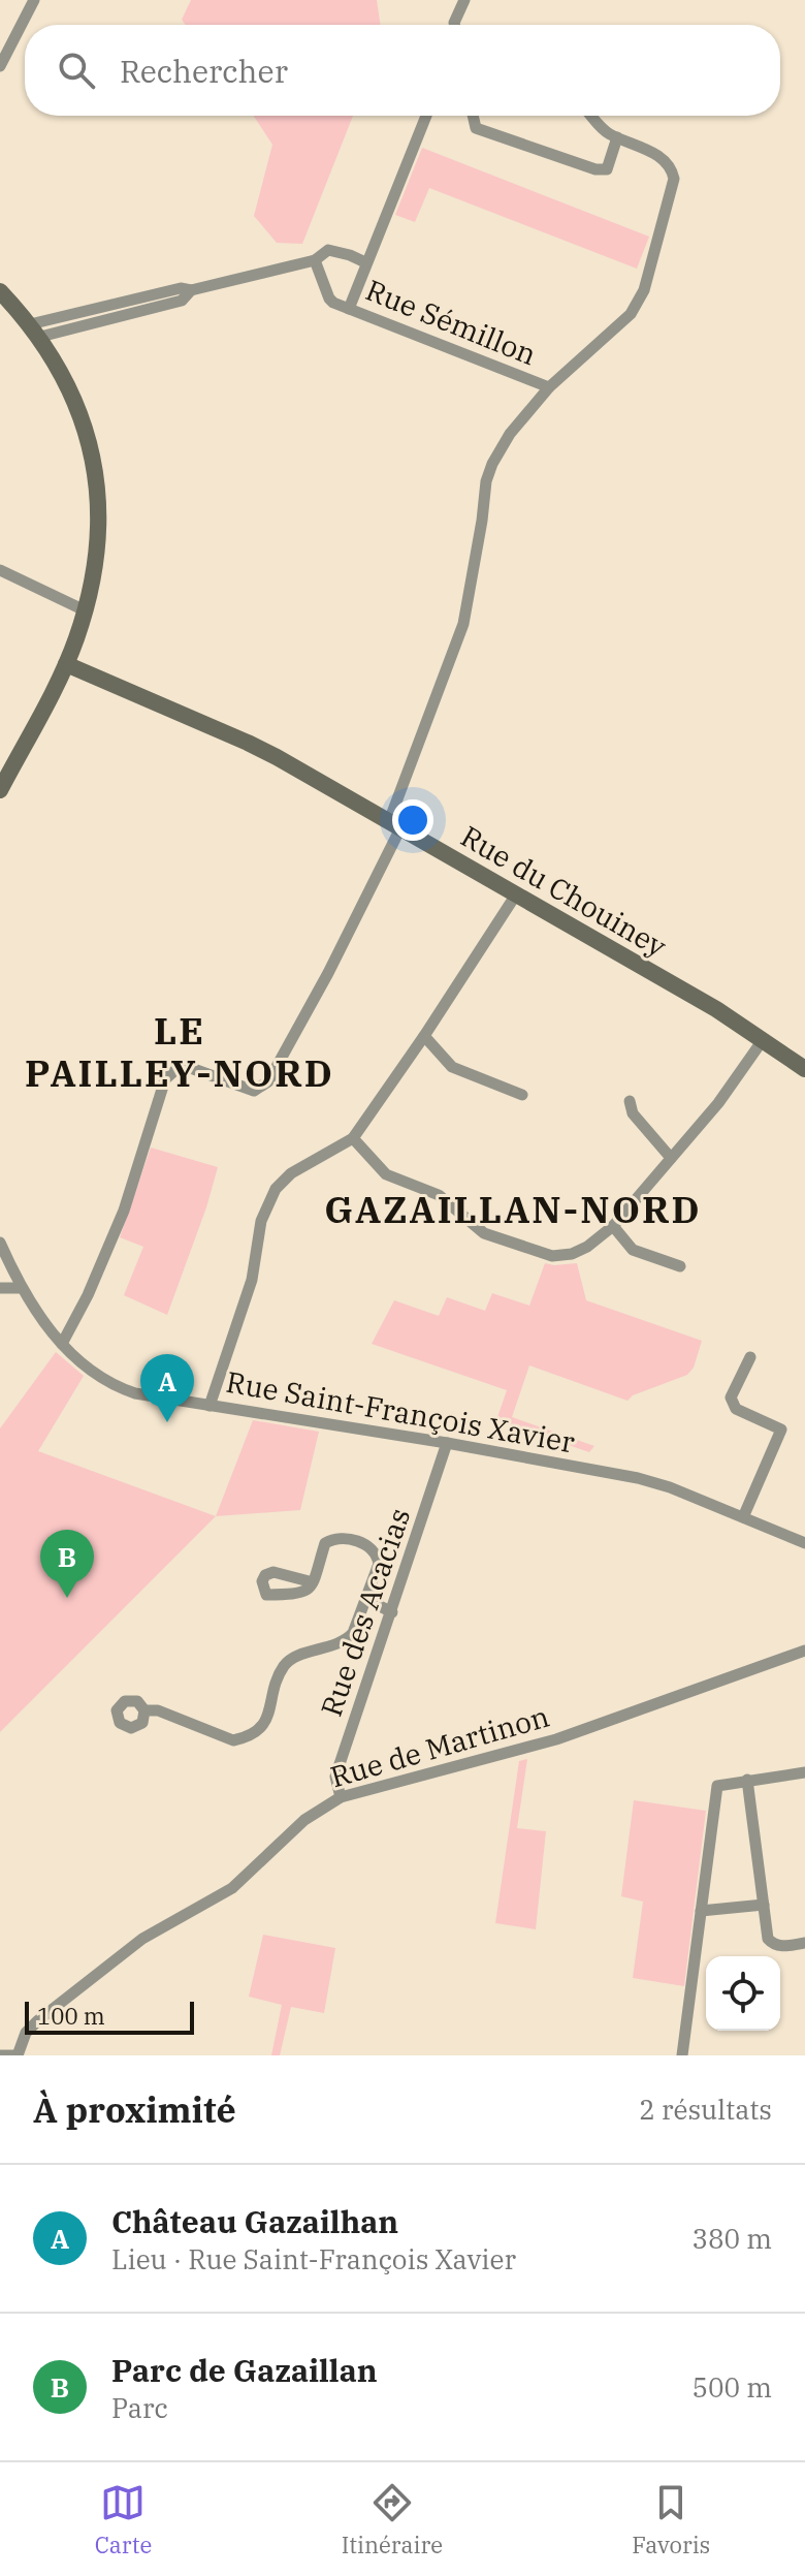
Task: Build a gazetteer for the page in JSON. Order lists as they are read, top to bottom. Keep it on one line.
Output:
{"streets":{"street":["Rue Sémillon","Rue du Chouiney","Rue Saint-François Xavier","Rue des Acacias","Rue de Martinon"]},"crossings":[["Rue Saint-François Xavier","Rue des Acacias"],["Rue des Acacias","Rue de Martinon"]],"districts":["LE PAILLEY-NORD","GAZAILLAN-NORD"],"scale_bar":"100 m","page":{"search":"Rechercher","pins":["A","B"],"scale":"100 m","heading":["À proximité","2 résultats"],"list":[{"mark":"A","name":"Château Gazailhan","note":"Lieu · Rue Saint-François Xavier","value":"380 m"},{"mark":"B","name":"Parc de Gazaillan","note":"Parc","value":"500 m"}],"nav":["Carte","Itinéraire","Favoris"]}}
